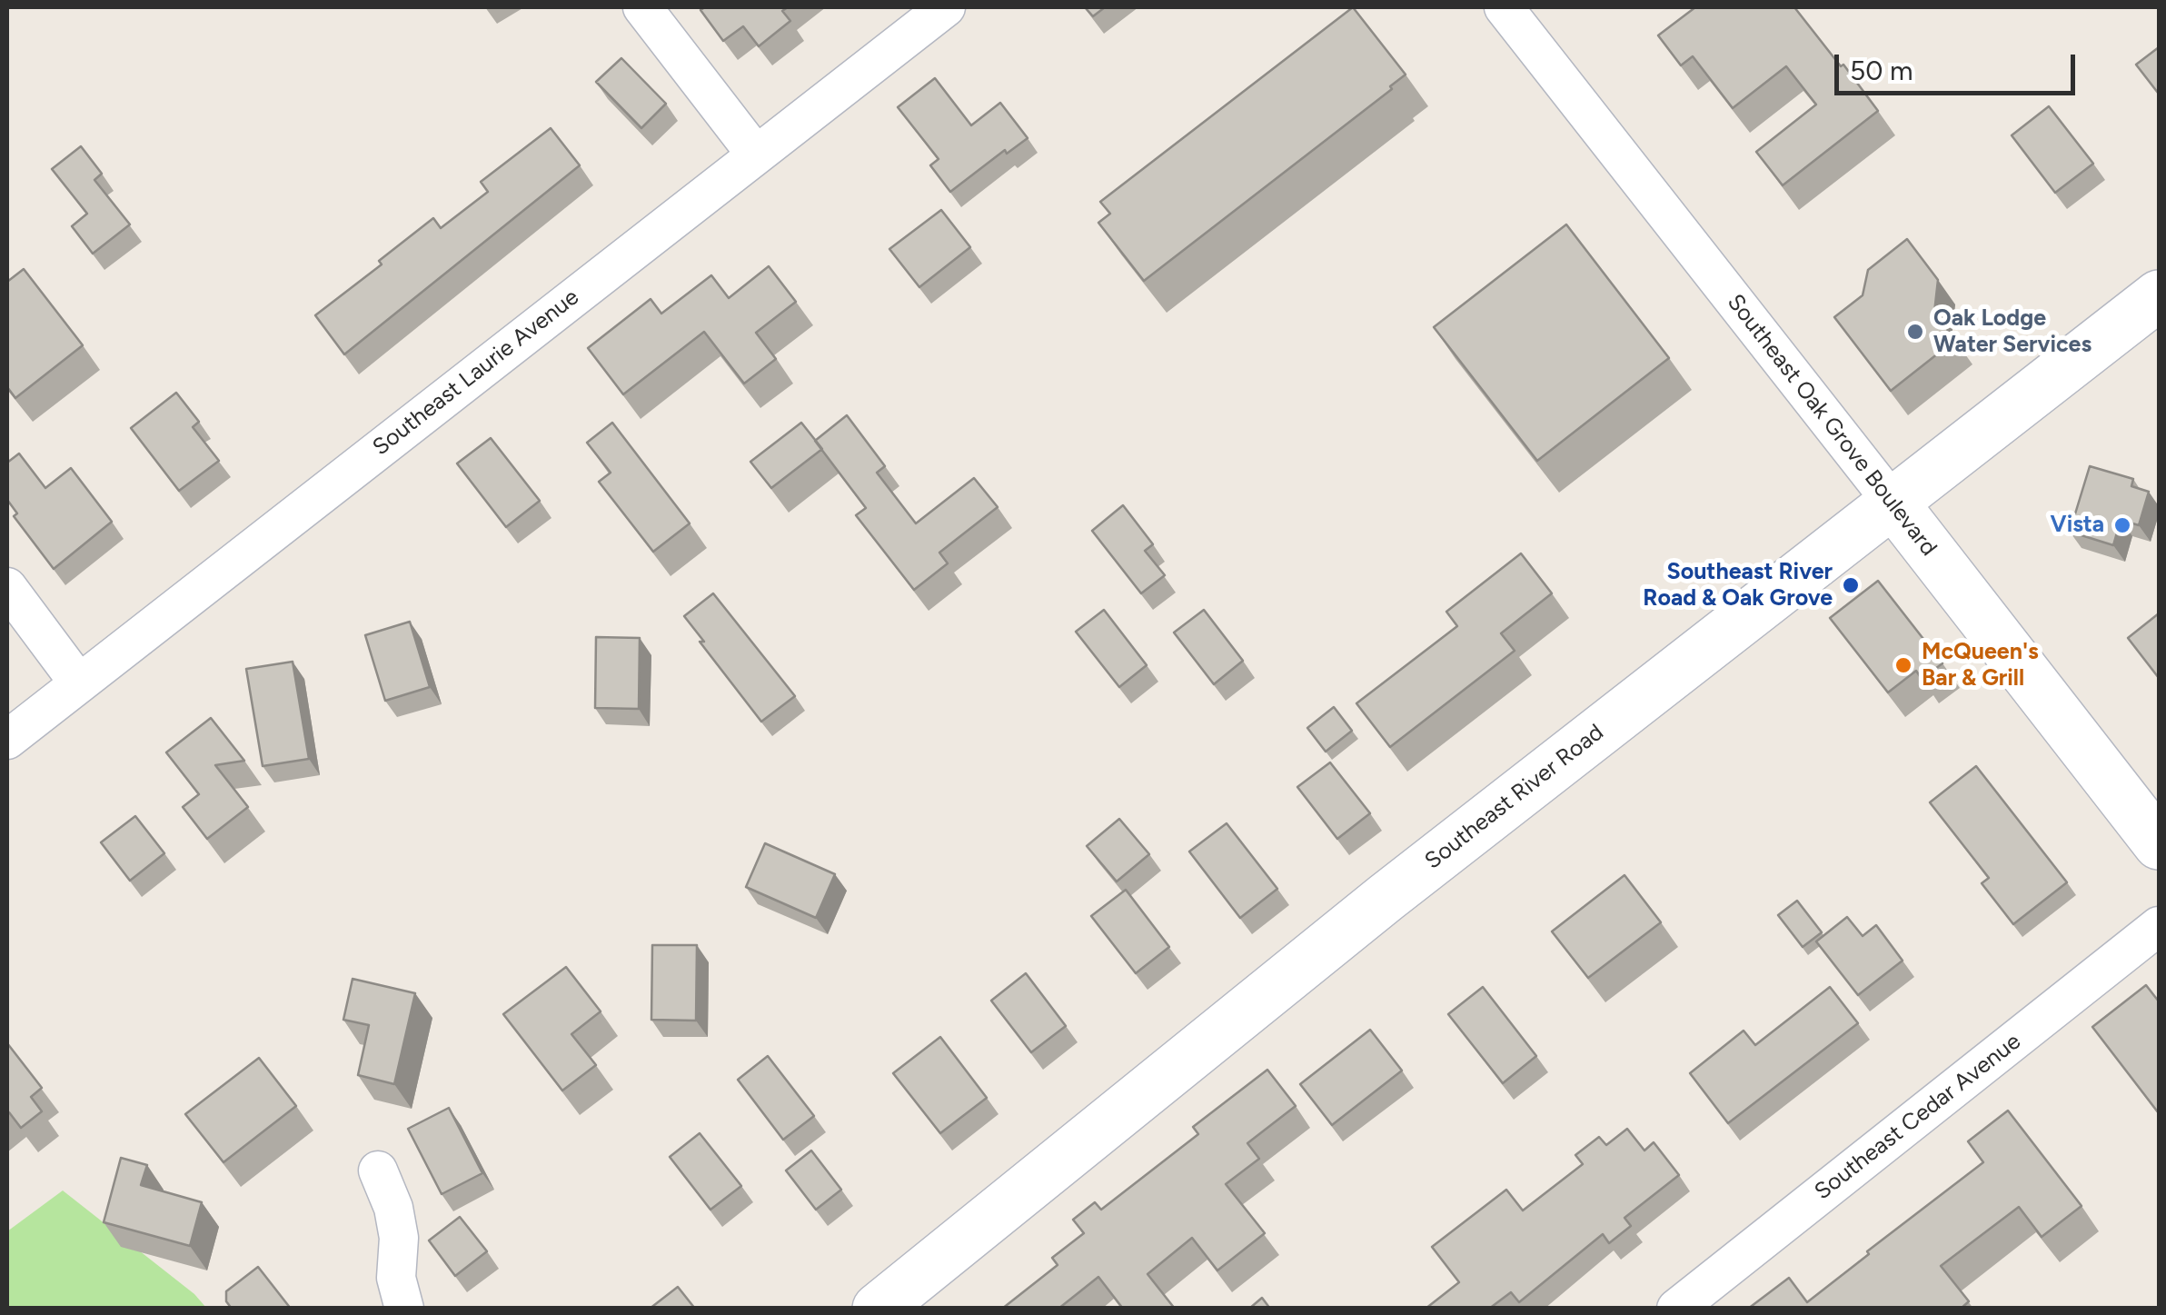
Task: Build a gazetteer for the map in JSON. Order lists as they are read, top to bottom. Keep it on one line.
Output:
{"streets":{"street":["Southeast Laurie Avenue","Southeast Oak Grove Boulevard","Southeast River Road","Southeast Cedar Avenue"]},"crossings":[["Southeast Oak Grove Boulevard","Southeast River Road"]],"places":["Oak Lodge Water Services","Vista","Southeast River Road & Oak Grove","McQueen's Bar & Grill"],"scale_bar":"50 m"}
